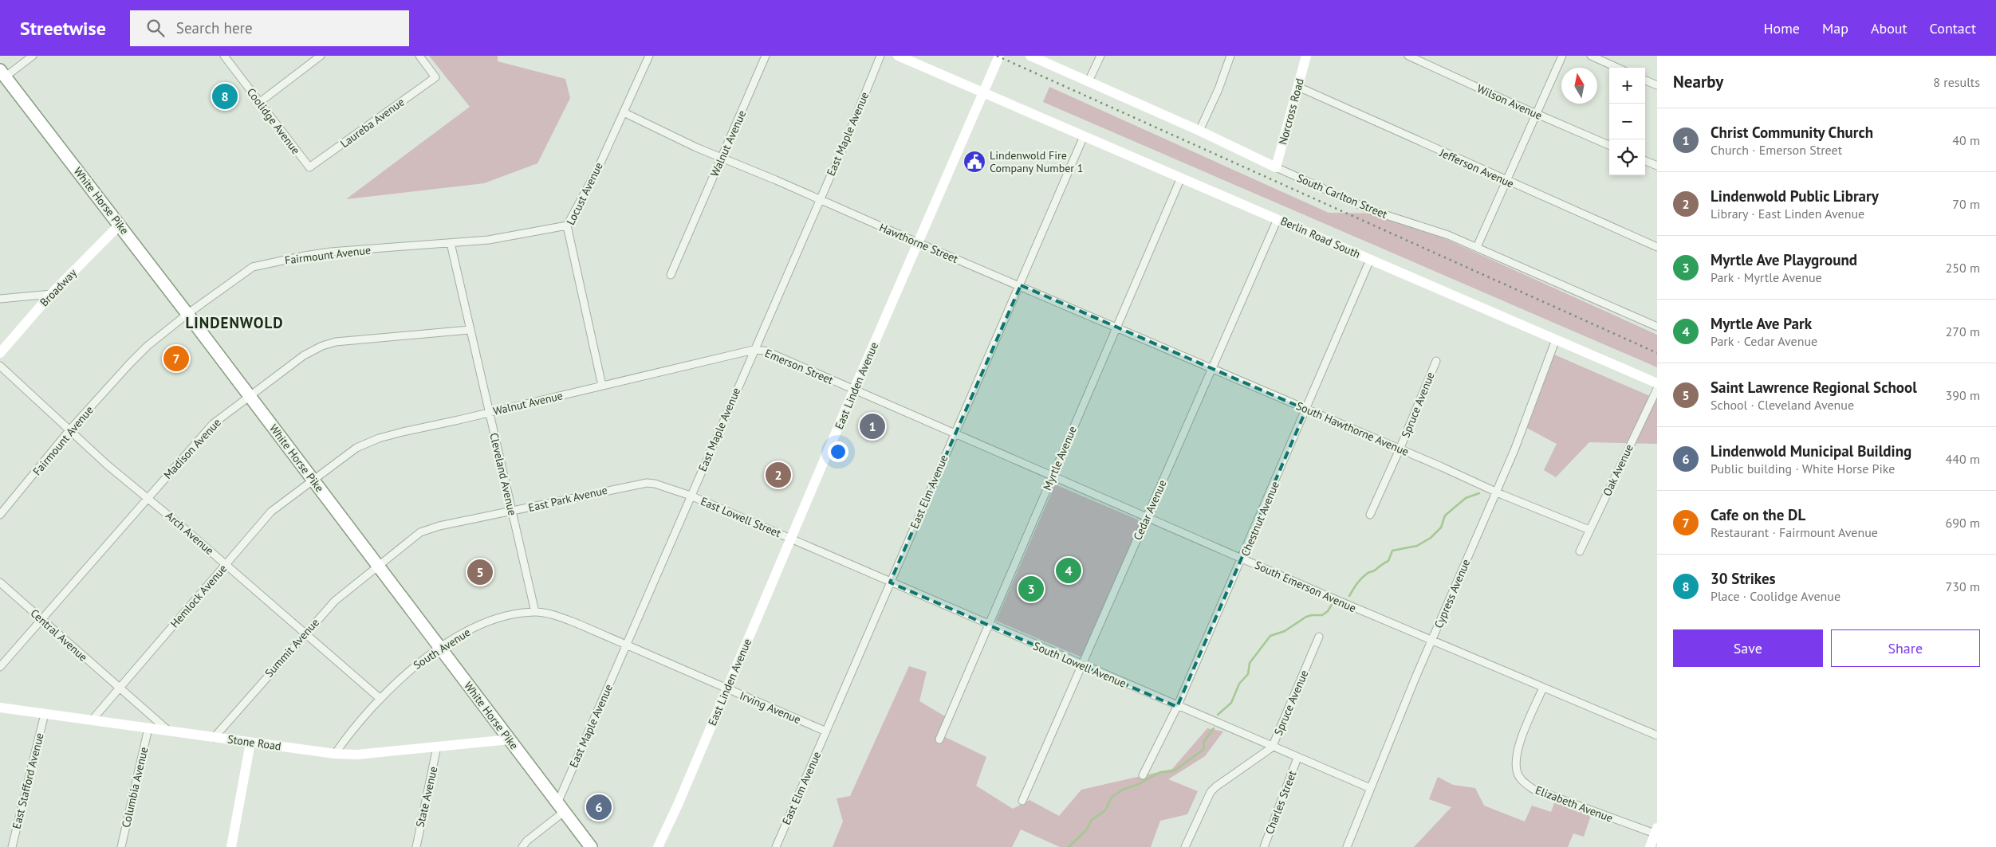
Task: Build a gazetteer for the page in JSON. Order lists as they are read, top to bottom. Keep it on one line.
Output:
{"streets":{"highway":["White Horse Pike"],"street":["Wilson Avenue","Norcross Road","Coolidge Avenue","Laureba Avenue","East Maple Avenue","Walnut Avenue","Jefferson Avenue","Locust Avenue","South Carlton Street","Berlin Road South","Hawthorne Street","Fairmount Avenue","Broadway","Emerson Street","East Linden Avenue","Spruce Avenue","South Hawthorne Avenue","Madison Avenue","Myrtle Avenue","Oak Avenue","Cleveland Avenue","East Elm Avenue","East Park Avenue","Cedar Avenue","East Lowell Street","Chestnut Avenue","Arch Avenue","South Emerson Avenue","Cypress Avenue","Hemlock Avenue","Central Avenue","Summit Avenue","South Avenue","South Lowell Avenue","Irving Avenue","Stone Road","East Stafford Avenue","Columbia Avenue","State Avenue","Charles Street","Elizabeth Avenue"]},"crossings":[["Norcross Road","Jefferson Avenue"],["Norcross Road","South Carlton Street"],["Coolidge Avenue","Laureba Avenue"],["East Maple Avenue","Walnut Avenue"],["East Maple Avenue","White Horse Pike"],["East Maple Avenue","Hawthorne Street"],["East Maple Avenue","Emerson Street"],["East Maple Avenue","East Lowell Street"],["East Maple Avenue","South Avenue"],["East Maple Avenue","Irving Avenue"],["Walnut Avenue","Locust Avenue"],["Walnut Avenue","White Horse Pike"],["Walnut Avenue","Hawthorne Street"],["Walnut Avenue","Emerson Street"],["Walnut Avenue","Cleveland Avenue"],["Walnut Avenue","Hemlock Avenue"],["Locust Avenue","Hawthorne Street"],["Locust Avenue","Fairmount Avenue"],["White Horse Pike","Fairmount Avenue"],["White Horse Pike","Broadway"],["White Horse Pike","Madison Avenue"],["White Horse Pike","East Park Avenue"],["White Horse Pike","Hemlock Avenue"],["White Horse Pike","Summit Avenue"],["White Horse Pike","South Avenue"],["White Horse Pike","Stone Road"],["Berlin Road South","East Linden Avenue"],["Berlin Road South","Myrtle Avenue"],["Berlin Road South","East Elm Avenue"],["Berlin Road South","Cedar Avenue"],["Berlin Road South","Chestnut Avenue"],["Berlin Road South","Cypress Avenue"],["Hawthorne Street","East Linden Avenue"],["Hawthorne Street","South Hawthorne Avenue"],["Hawthorne Street","Myrtle Avenue"],["Hawthorne Street","East Elm Avenue"],["Fairmount Avenue","Cleveland Avenue"],["Fairmount Avenue","Arch Avenue"],["Emerson Street","East Linden Avenue"],["Emerson Street","East Elm Avenue"],["Emerson Street","South Emerson Avenue"],["East Linden Avenue","East Lowell Street"],["East Linden Avenue","South Lowell Avenue"],["East Linden Avenue","Irving Avenue"],["Spruce Avenue","South Hawthorne Avenue"],["Spruce Avenue","South Lowell Avenue"],["South Hawthorne Avenue","Myrtle Avenue"],["South Hawthorne Avenue","Oak Avenue"],["South Hawthorne Avenue","Cedar Avenue"],["South Hawthorne Avenue","Chestnut Avenue"],["South Hawthorne Avenue","Cypress Avenue"],["Madison Avenue","Cleveland Avenue"],["Madison Avenue","Arch Avenue"],["Madison Avenue","Central Avenue"],["Myrtle Avenue","South Emerson Avenue"],["Myrtle Avenue","South Lowell Avenue"],["Cleveland Avenue","East Park Avenue"],["Cleveland Avenue","South Avenue"],["East Elm Avenue","South Emerson Avenue"],["East Elm Avenue","South Lowell Avenue"],["East Elm Avenue","Irving Avenue"],["East Park Avenue","East Lowell Street"],["East Park Avenue","Summit Avenue"],["Cedar Avenue","South Emerson Avenue"],["Cedar Avenue","South Lowell Avenue"],["East Lowell Street","South Lowell Avenue"],["Chestnut Avenue","South Emerson Avenue"],["Chestnut Avenue","South Lowell Avenue"],["Arch Avenue","Hemlock Avenue"],["Arch Avenue","Summit Avenue"],["Arch Avenue","South Avenue"],["South Emerson Avenue","Cypress Avenue"],["South Emerson Avenue","Elizabeth Avenue"],["Cypress Avenue","South Lowell Avenue"],["Hemlock Avenue","Central Avenue"],["Hemlock Avenue","Stone Road"],["Central Avenue","Stone Road"],["Summit Avenue","Stone Road"],["South Avenue","Irving Avenue"],["South Avenue","Stone Road"],["South Lowell Avenue","Charles Street"],["Stone Road","East Stafford Avenue"],["Stone Road","Columbia Avenue"],["Stone Road","State Avenue"]],"districts":["LINDENWOLD"],"places":{"public building":["Lindenwold Fire Company Number 1"]},"north":"top","page":{"header":"Streetwise","search":"Search here","nav":["Home","Map","About","Contact"],"heading":["Nearby","8 results"],"map_buttons":["+","−"],"pins":["8","7","1","2","4","5","3","6"],"list":[{"mark":"1","name":"Christ Community Church","note":"Church · Emerson Street","value":"40 m"},{"mark":"2","name":"Lindenwold Public Library","note":"Library · East Linden Avenue","value":"70 m"},{"mark":"3","name":"Myrtle Ave Playground","note":"Park · Myrtle Avenue","value":"250 m"},{"mark":"4","name":"Myrtle Ave Park","note":"Park · Cedar Avenue","value":"270 m"},{"mark":"5","name":"Saint Lawrence Regional School","note":"School · Cleveland Avenue","value":"390 m"},{"mark":"6","name":"Lindenwold Municipal Building","note":"Public building · White Horse Pike","value":"440 m"},{"mark":"7","name":"Cafe on the DL","note":"Restaurant · Fairmount Avenue","value":"690 m"},{"mark":"8","name":"30 Strikes","note":"Place · Coolidge Avenue","value":"730 m"}],"buttons":["Save","Share"]}}
